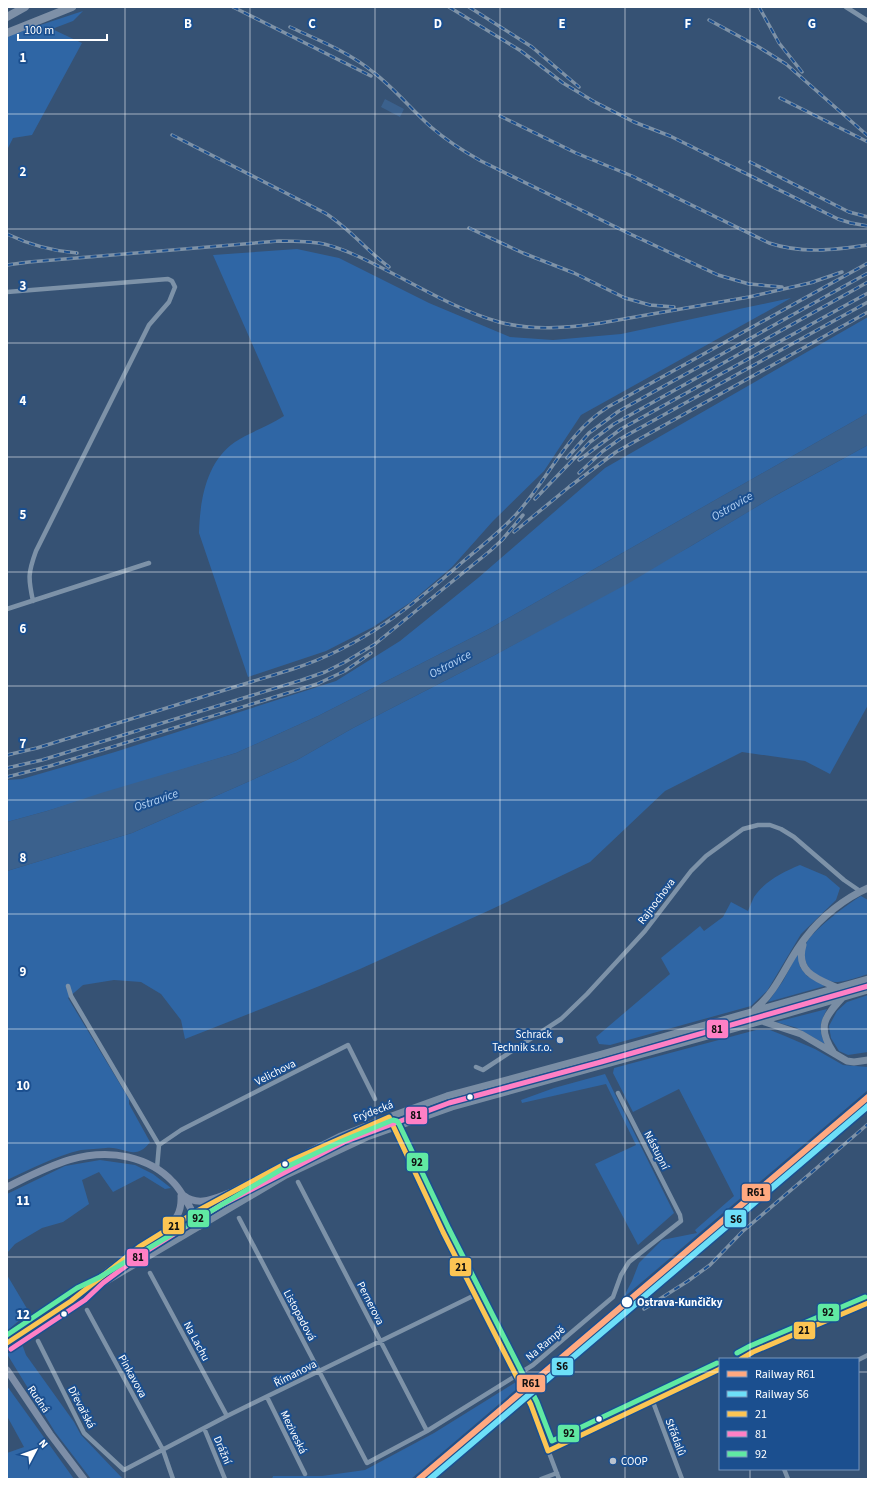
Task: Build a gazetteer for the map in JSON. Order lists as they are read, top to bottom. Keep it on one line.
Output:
{"streets":{"main road":["Frýdecká","Rudná"],"street":["Rajnochova","Velichova","Nástupní","Pernerova","Listopadová","Na Lachu","Na Rampě","Římanova","Pinkavova","Dřevařská","Meziveská","Střádalů","Drážní"]},"crossings":[["Nástupní","Na Rampě"],["Pernerova","Na Rampě"],["Pernerova","Římanova"],["Listopadová","Na Rampě"],["Listopadová","Římanova"],["Na Lachu","Římanova"],["Římanova","Pinkavova"],["Římanova","Dřevařská"],["Římanova","Meziveská"],["Římanova","Drážní"]],"water":["Ostravice"],"places":["Schrack Technik s.r.o.","Ostrava-Kunčičky","COOP"],"lines":["transit line 81","rail line R61","rail line S6","transit line 21","transit line 92"],"legend":["Railway R61","Railway S6","21","81","92"],"scale_bar":"100 m","north":"top right","grid":{"columns":["B","C","D","E","F","G"],"rows":["1","2","3","4","5","6","7","8","9","10","11","12"]}}
